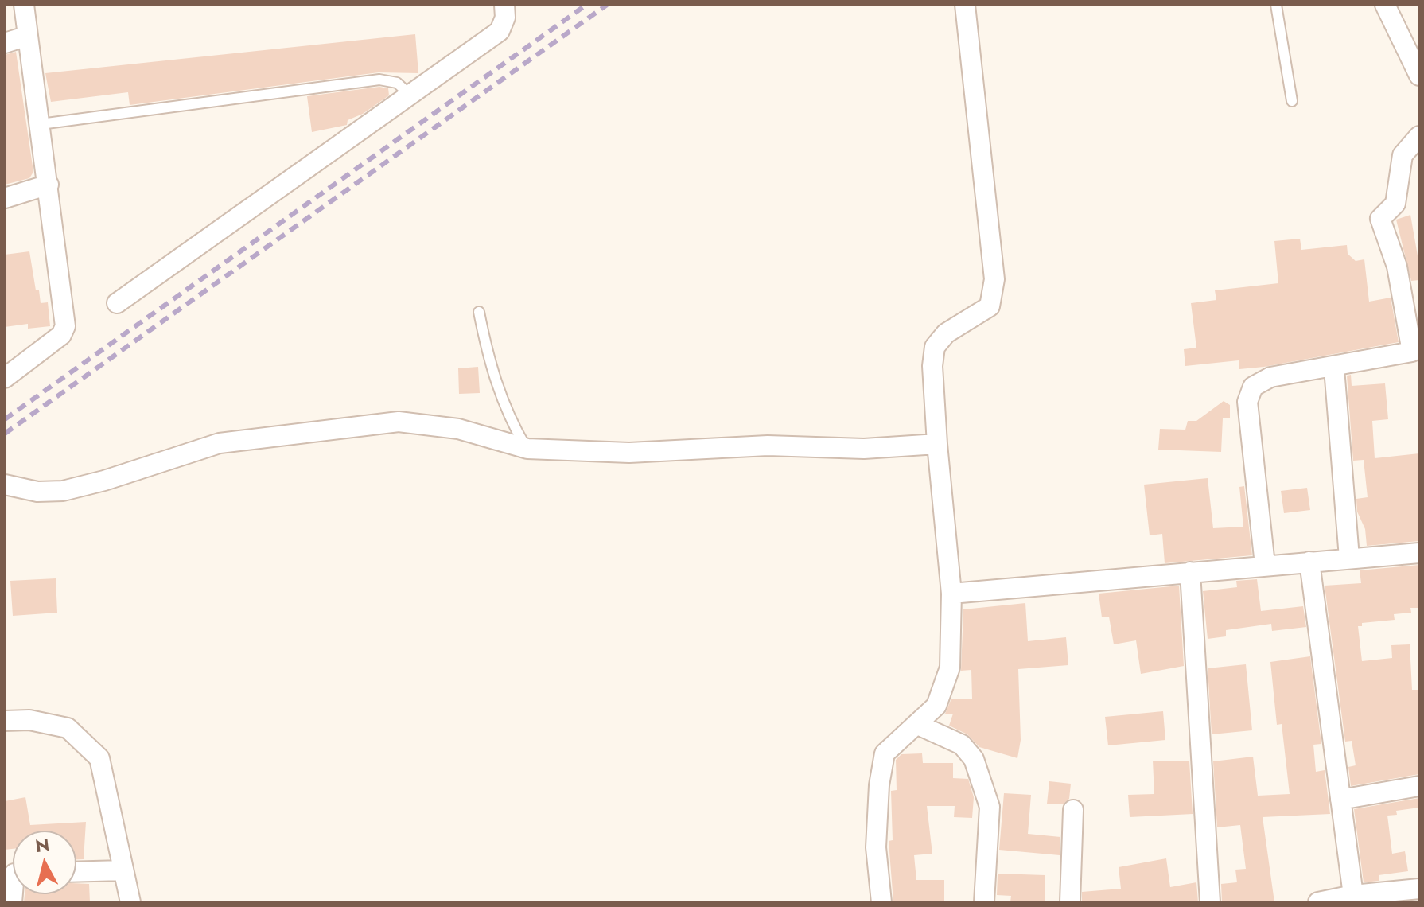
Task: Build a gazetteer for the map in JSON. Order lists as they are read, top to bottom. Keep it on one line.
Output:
{"north":"top"}
